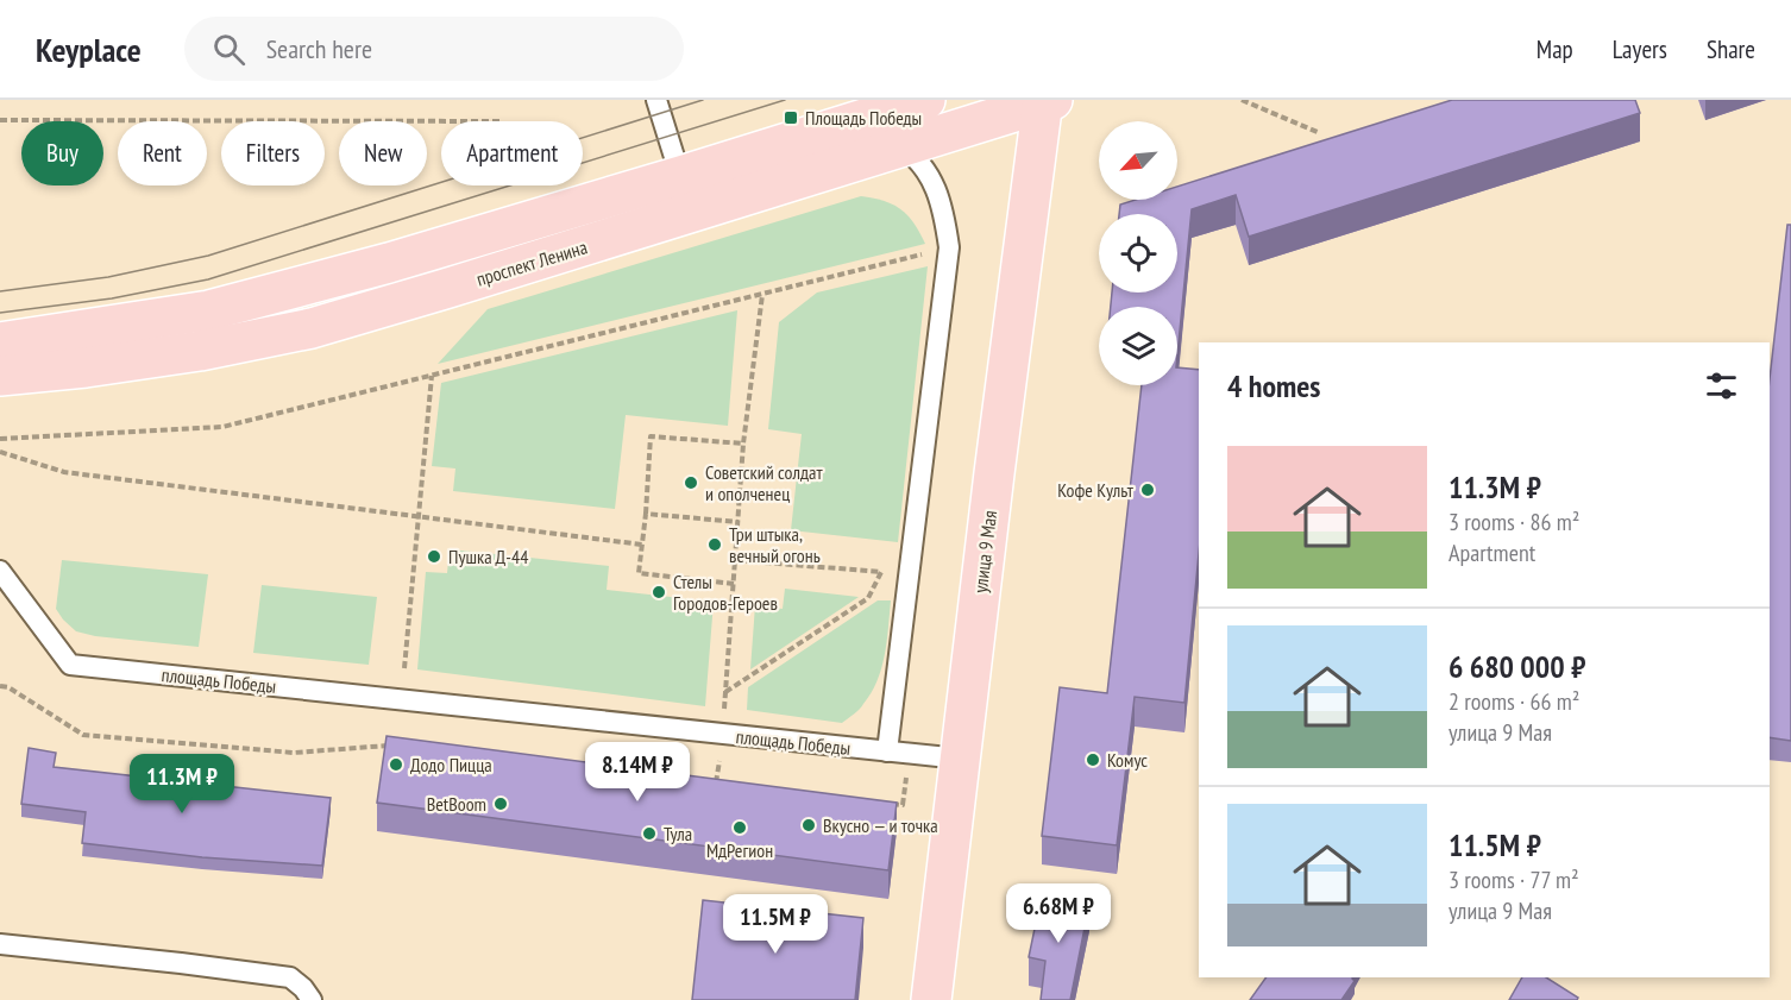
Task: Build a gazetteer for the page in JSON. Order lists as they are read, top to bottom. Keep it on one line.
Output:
{"streets":{"main road":["проспект Ленина","улица 9 Мая"],"lane":["площадь Победы"]},"crossings":[["проспект Ленина","улица 9 Мая"],["улица 9 Мая","площадь Победы"]],"places":{"transit":["Площадь Победы"],"other":["Советский солдат и ополченец","Кофе Культ","Три штыка, вечный огонь","Пушка Д-44","Стелы Городов-Героев","Комус","Додо Пицца","BetBoom","Вкусно — и точка","МдРегион","Тула"]},"north":"bottom left","page":{"header":"Keyplace","search":"Search here","nav":["Map","Layers","Share"],"chip":["Buy","Rent","Filters","New","Apartment"],"heading":"4 homes","list":[{"name":"11.3M ₽","note":"3 rooms · 86 m² · Apartment"},{"name":"6 680 000 ₽","note":"2 rooms · 66 m² · улица 9 Мая"},{"name":"11.5M ₽","note":"3 rooms · 77 m² · улица 9 Мая"}],"price":["8.14M ₽","11.3M ₽","6.68M ₽","11.5M ₽"]}}
